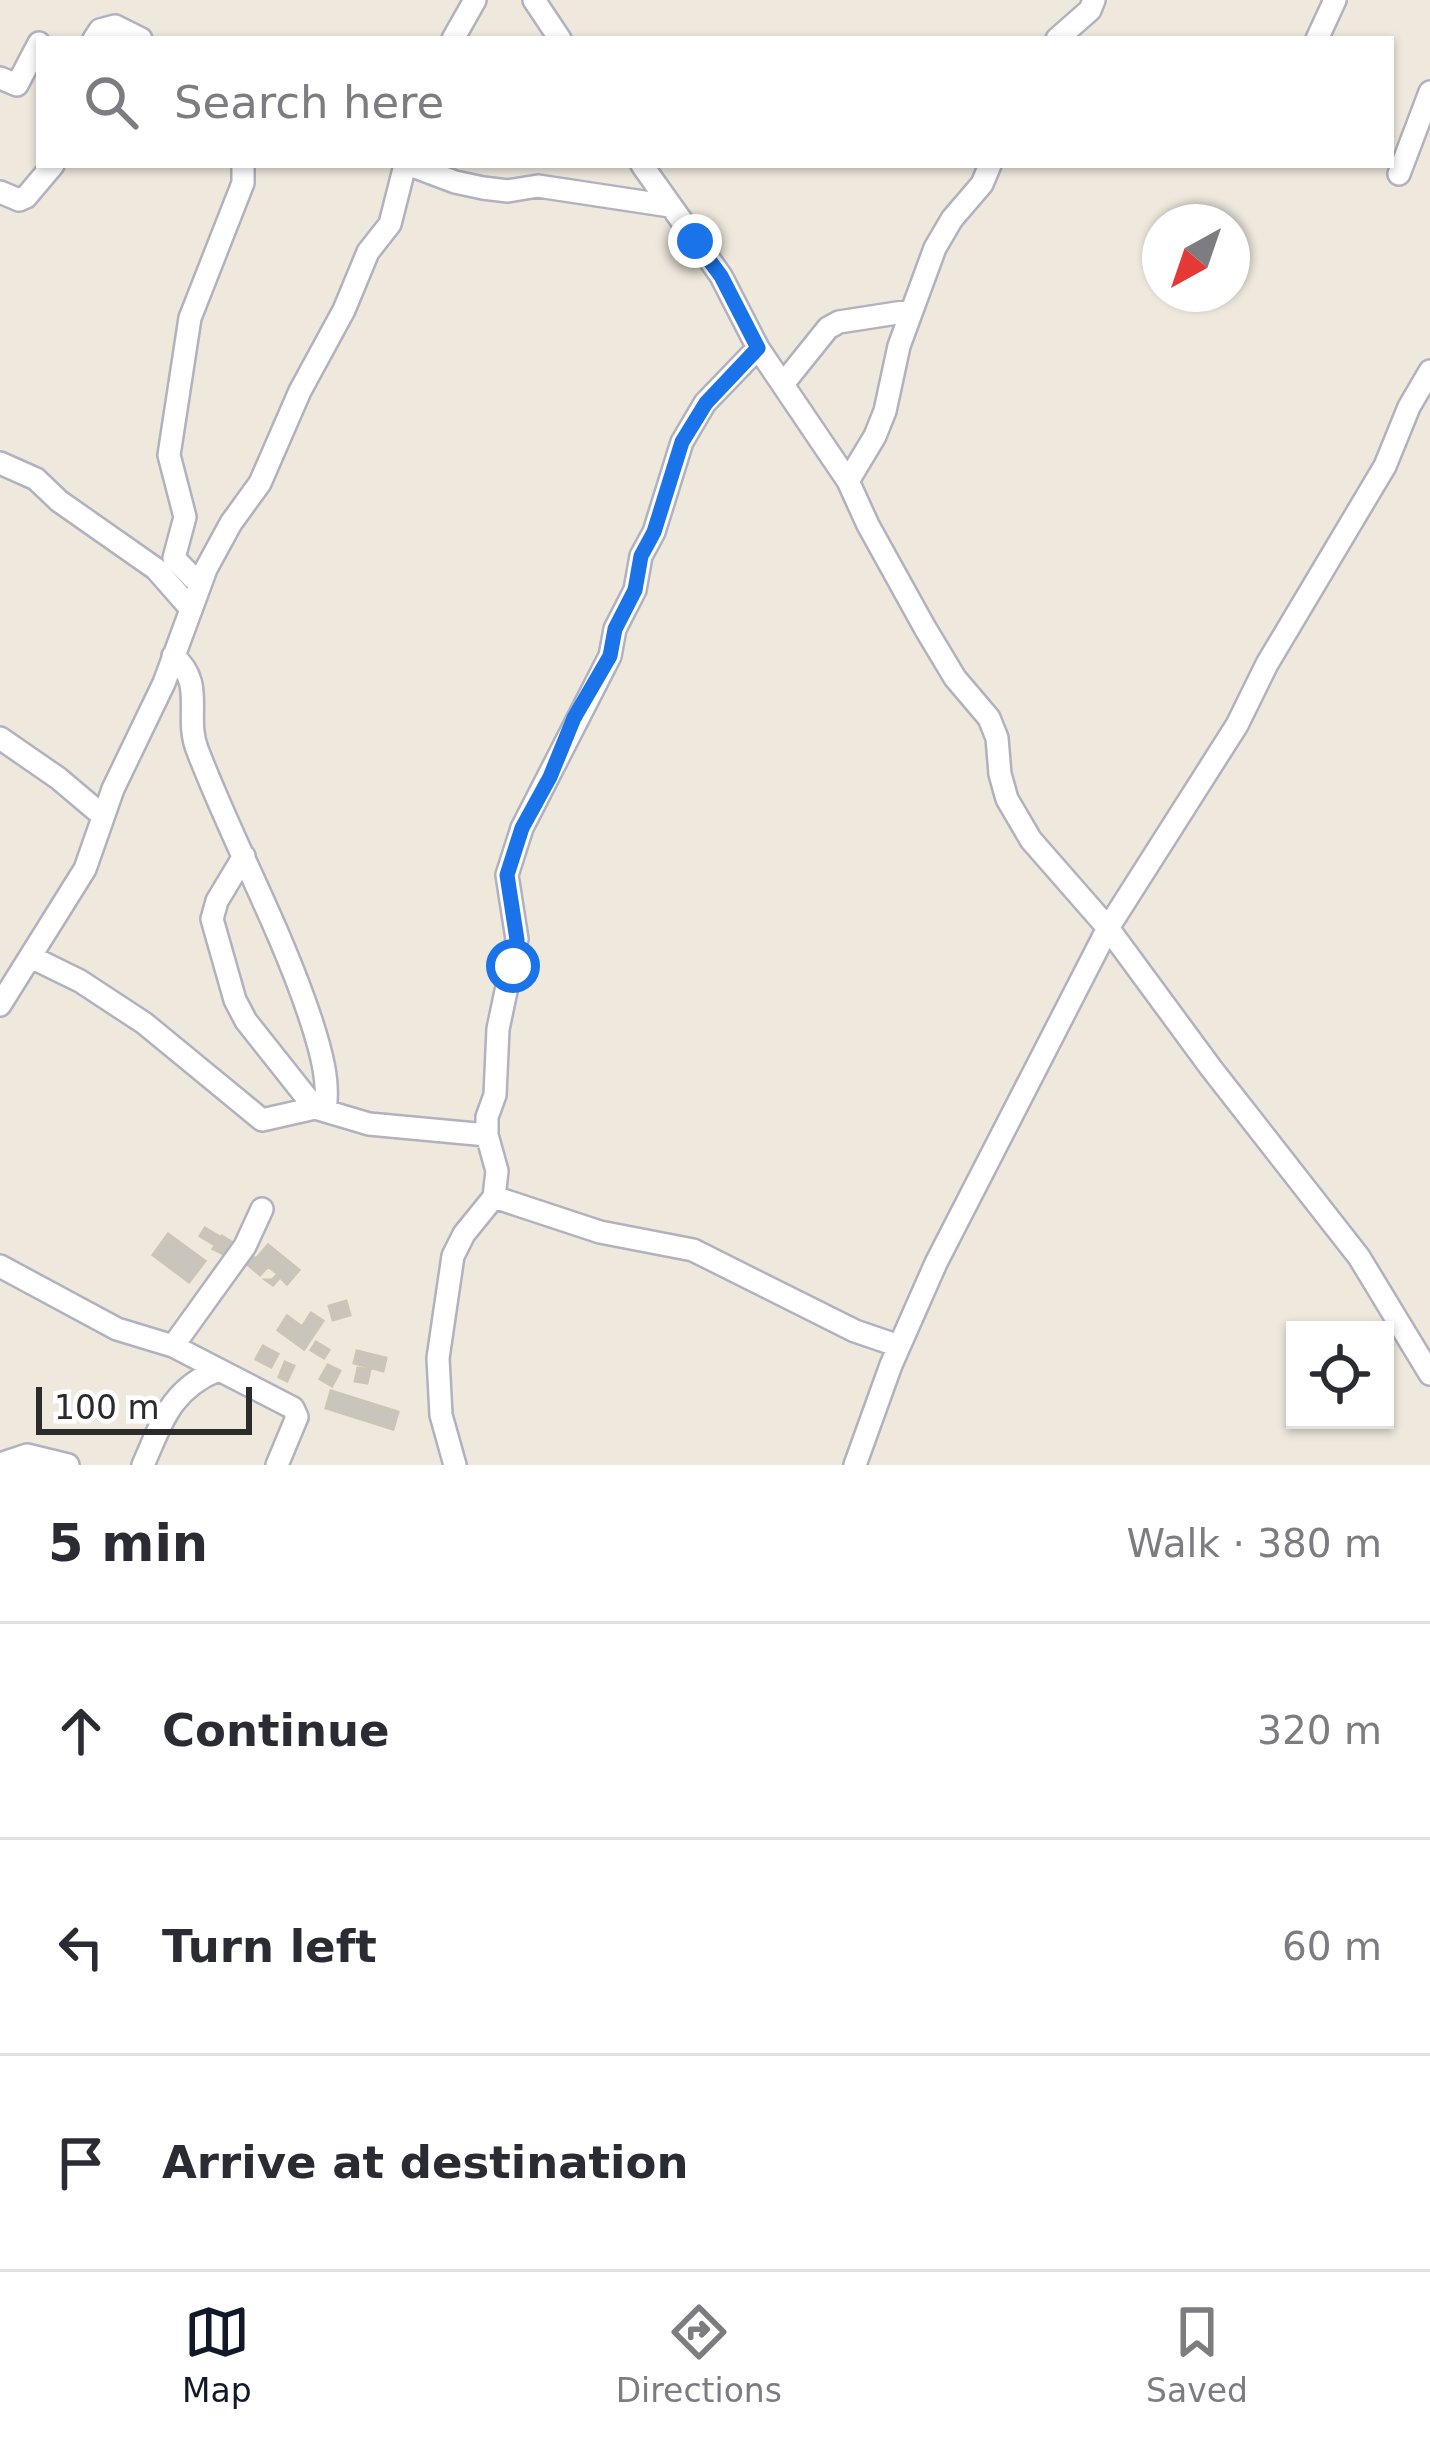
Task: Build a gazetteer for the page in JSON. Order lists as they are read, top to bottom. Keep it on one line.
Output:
{"scale_bar":"100 m","north":"bottom left","page":{"search":"Search here","scale":"100 m","heading":["5 min","Walk · 380 m"],"list":[["Continue","320 m"],["Turn left","60 m"],"Arrive at destination"],"nav":["Map","Directions","Saved"]}}
